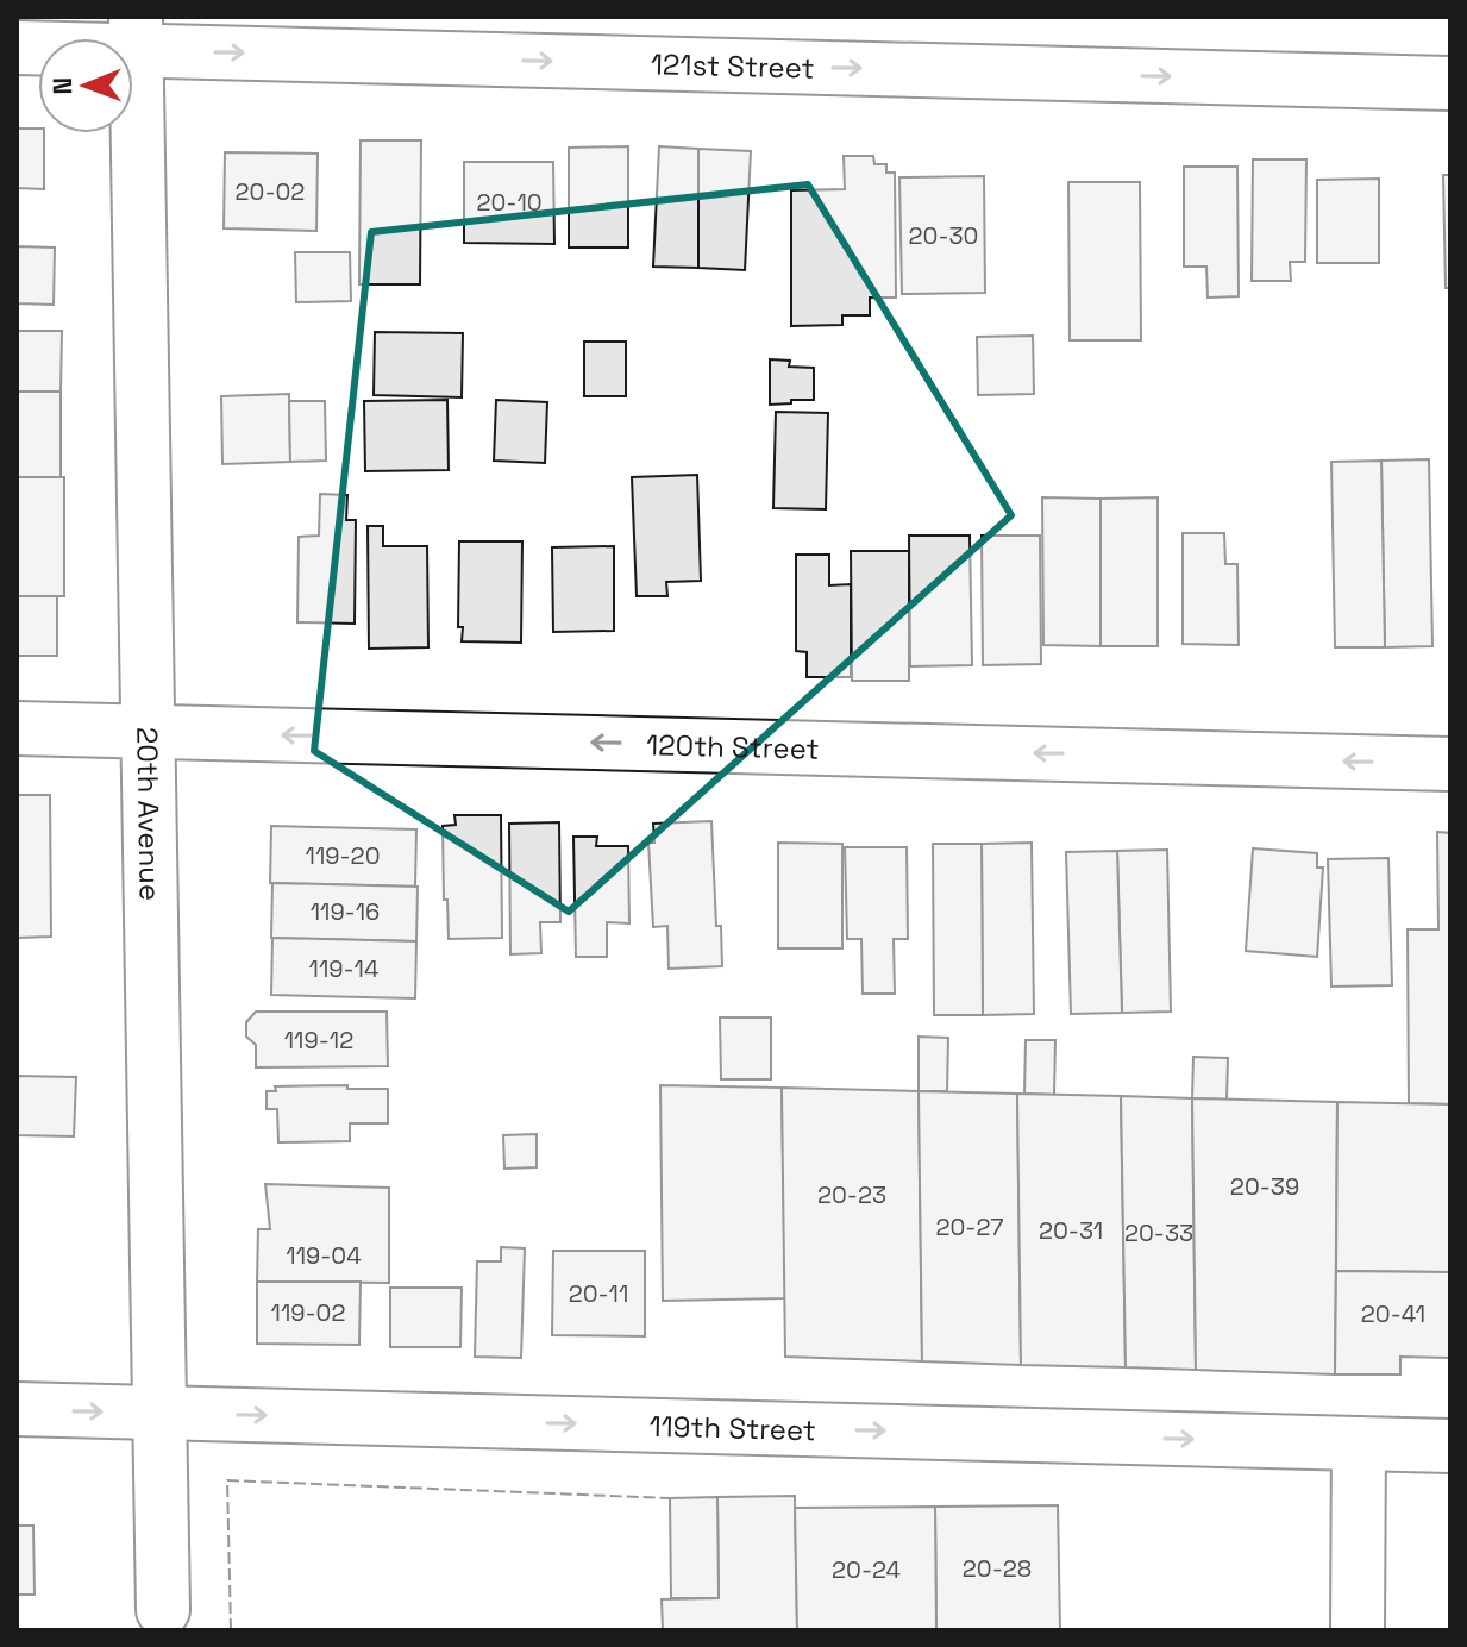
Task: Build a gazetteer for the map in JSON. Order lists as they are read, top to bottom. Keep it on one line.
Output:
{"streets":{"street":["121st Street","120th Street","20th Avenue","119th Street"]},"crossings":[["121st Street","20th Avenue"],["120th Street","20th Avenue"],["20th Avenue","119th Street"]],"one_way":["121st Street","120th Street","119th Street"],"house_numbers":["20-02","20-10","20-30","119-20","119-16","119-14","119-12","20-39","20-23","20-27","20-31","20-33","119-04","20-11","119-02","20-41","20-28","20-24"],"north":"left"}
